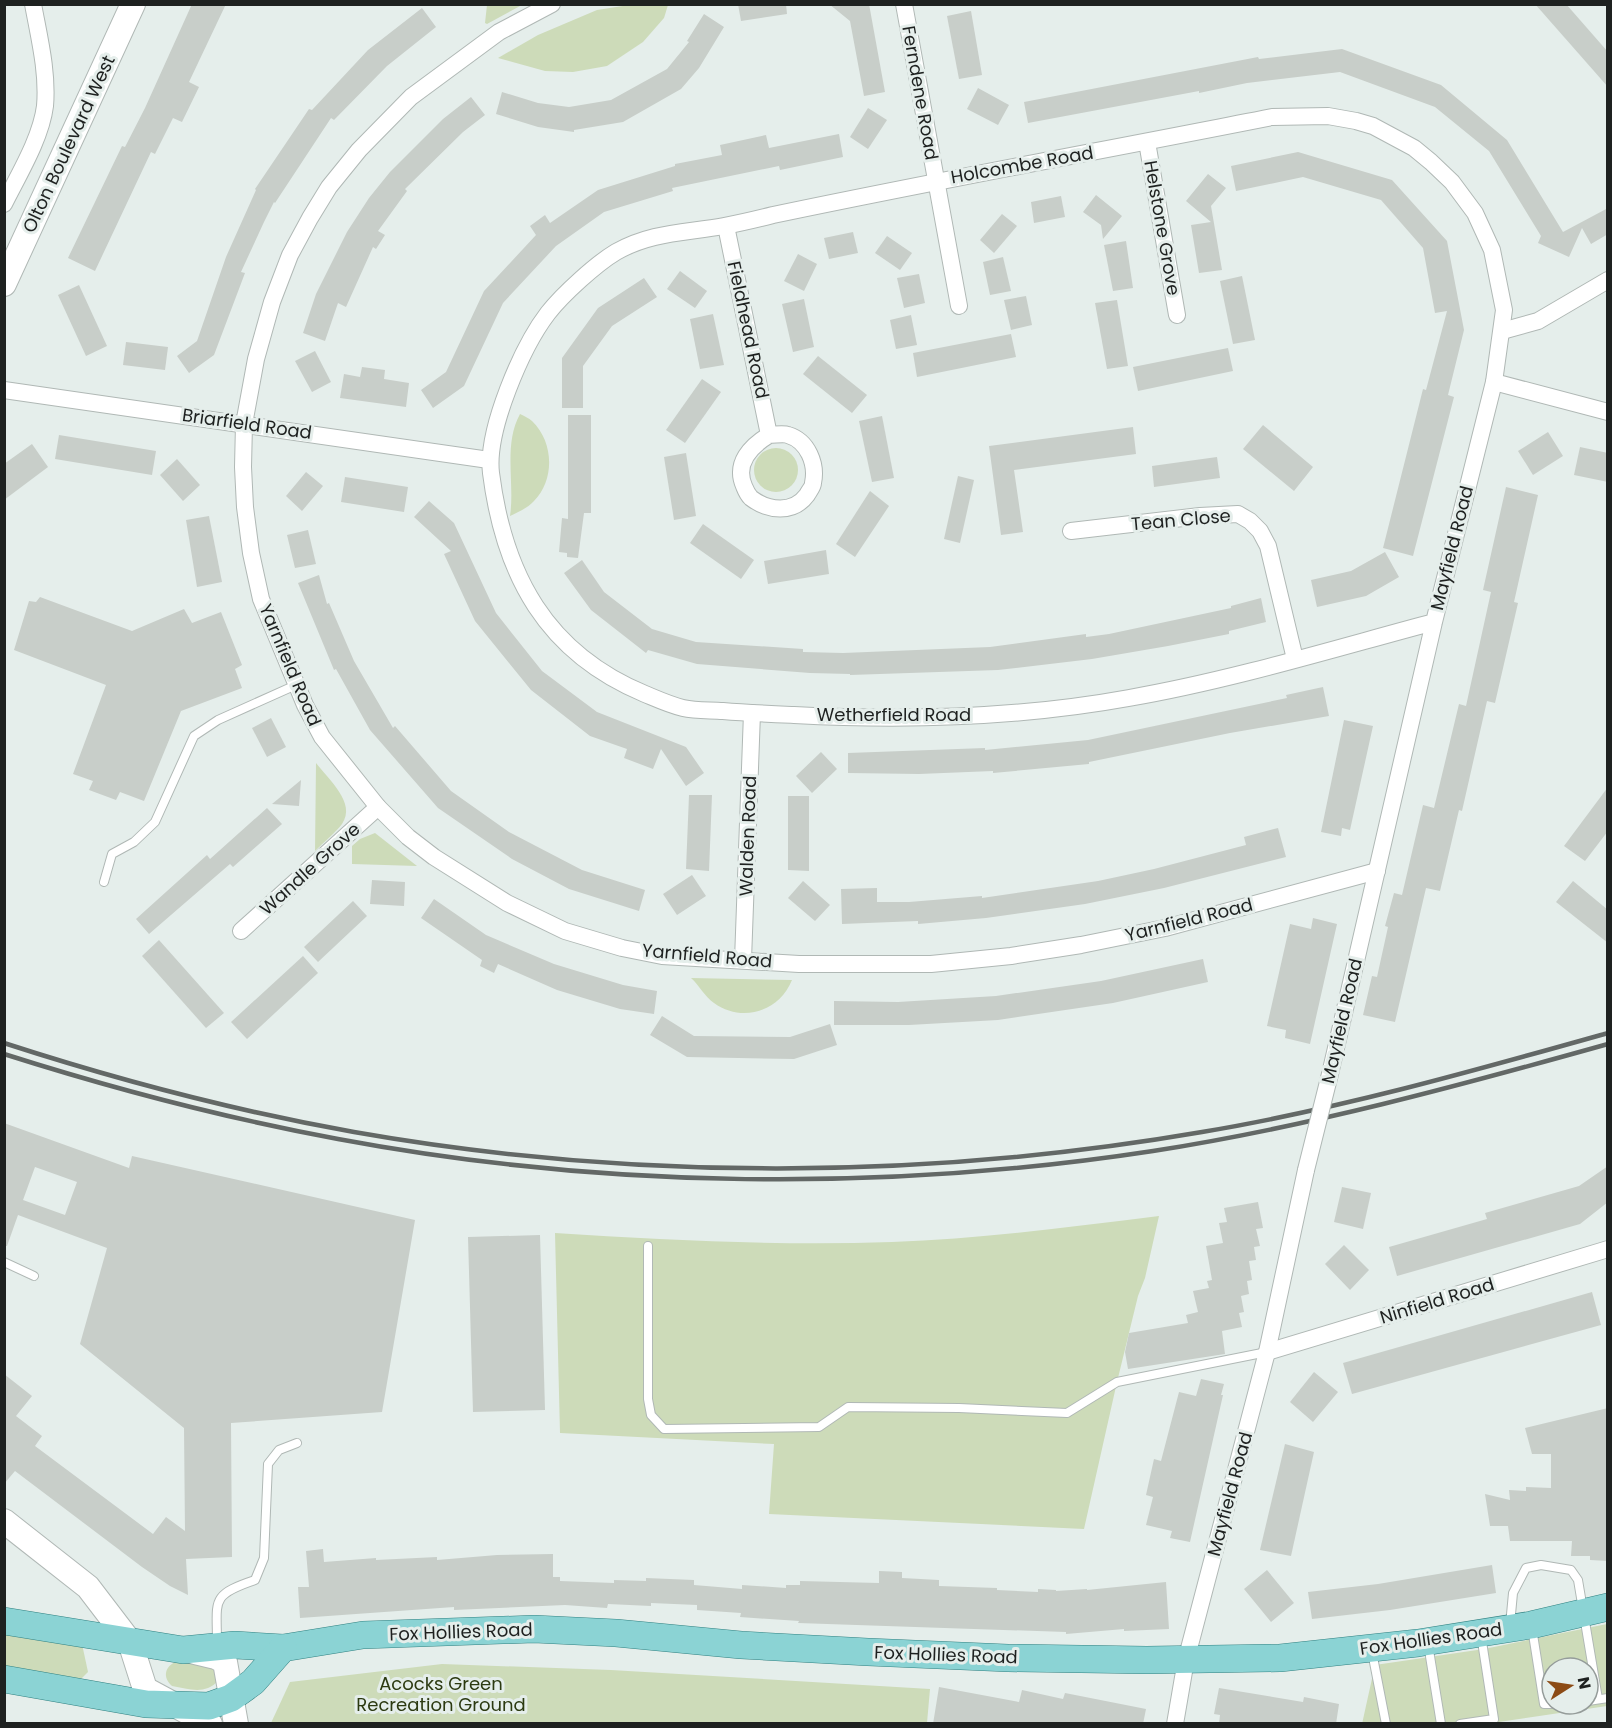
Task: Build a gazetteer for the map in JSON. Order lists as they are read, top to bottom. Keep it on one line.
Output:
{"streets":{"main road":["Olton Boulevard West","Fox Hollies Road"],"street":["Ferndene Road","Holcombe Road","Helstone Grove","Fieldhead Road","Briarfield Road","Tean Close","Mayfield Road","Yarnfield Road","Wetherfield Road","Walden Road","Wandle Grove","Ninfield Road"]},"crossings":[["Ferndene Road","Holcombe Road"],["Holcombe Road","Helstone Grove"],["Holcombe Road","Fieldhead Road"],["Holcombe Road","Briarfield Road"],["Holcombe Road","Mayfield Road"],["Holcombe Road","Wetherfield Road"],["Briarfield Road","Yarnfield Road"],["Briarfield Road","Wetherfield Road"],["Tean Close","Wetherfield Road"],["Mayfield Road","Yarnfield Road"],["Mayfield Road","Wetherfield Road"],["Mayfield Road","Ninfield Road"],["Mayfield Road","Fox Hollies Road"],["Yarnfield Road","Walden Road"],["Yarnfield Road","Wandle Grove"],["Wetherfield Road","Walden Road"]],"parks":["Acocks Green Recreation Ground"],"north":"right"}
